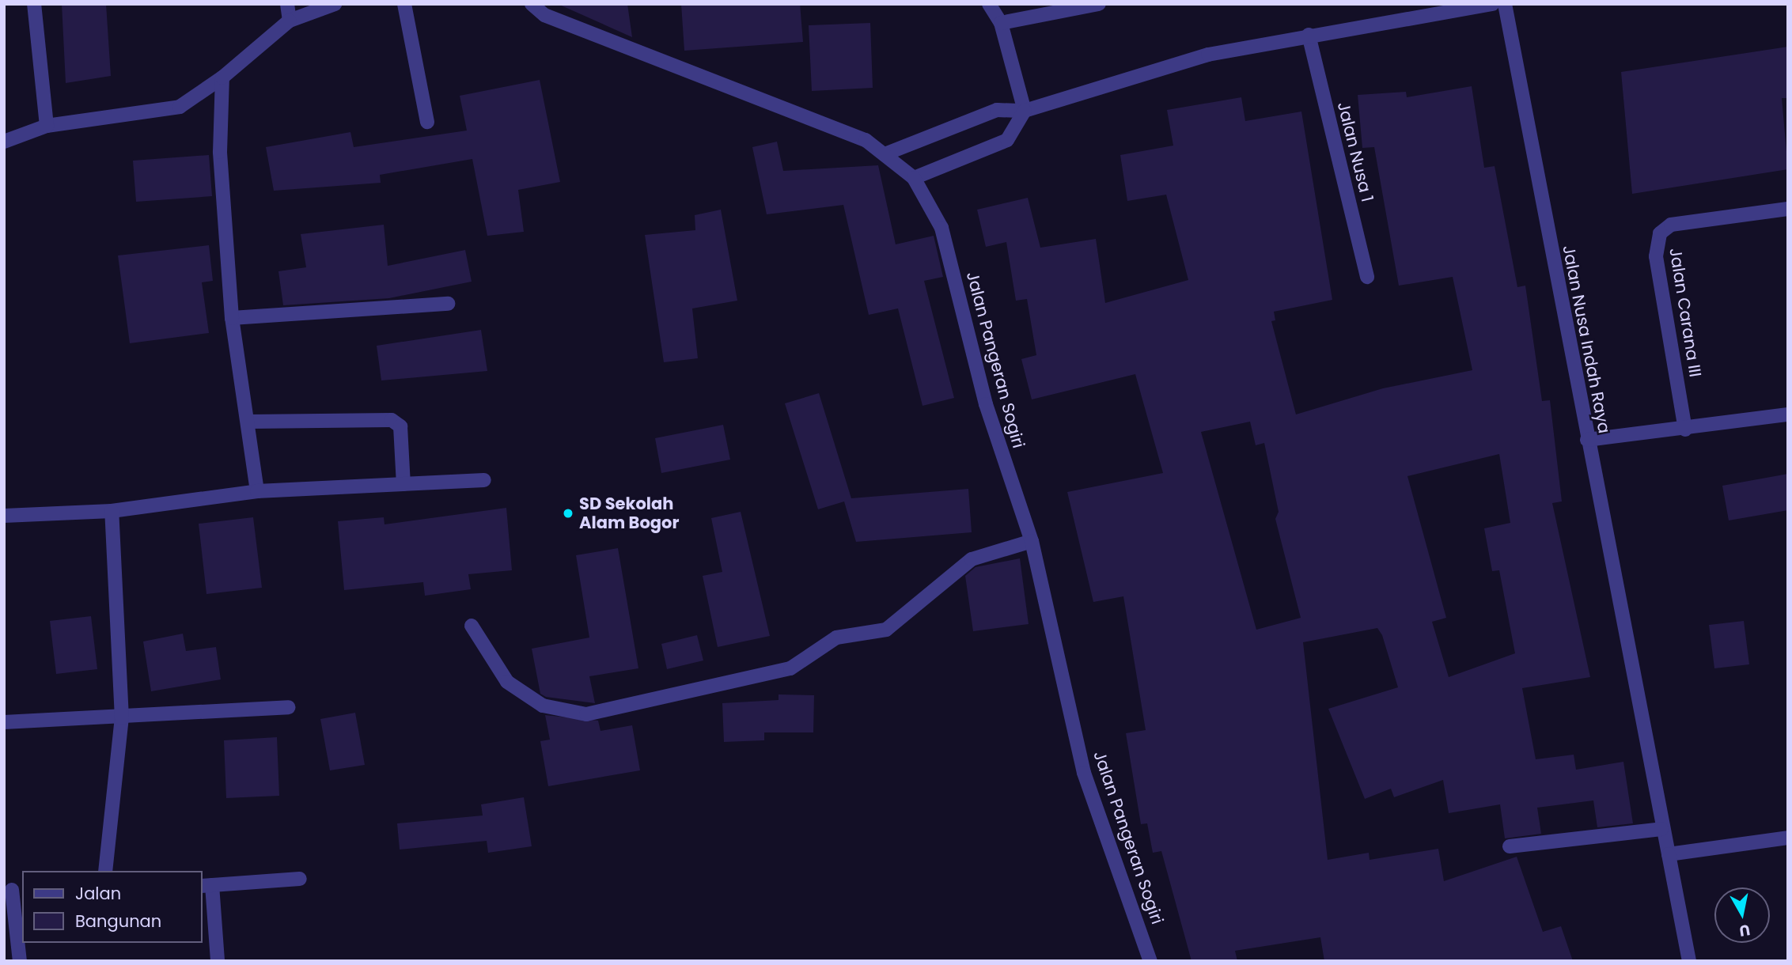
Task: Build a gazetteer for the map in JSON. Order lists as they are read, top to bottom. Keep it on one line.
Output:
{"streets":{"street":["Jalan Nusa 1","Jalan Carana III","Jalan Nusa Indah Raya","Jalan Pangeran Sogiri"]},"places":["SD Sekolah Alam Bogor"],"legend":["Jalan","Bangunan"],"north":"bottom"}
